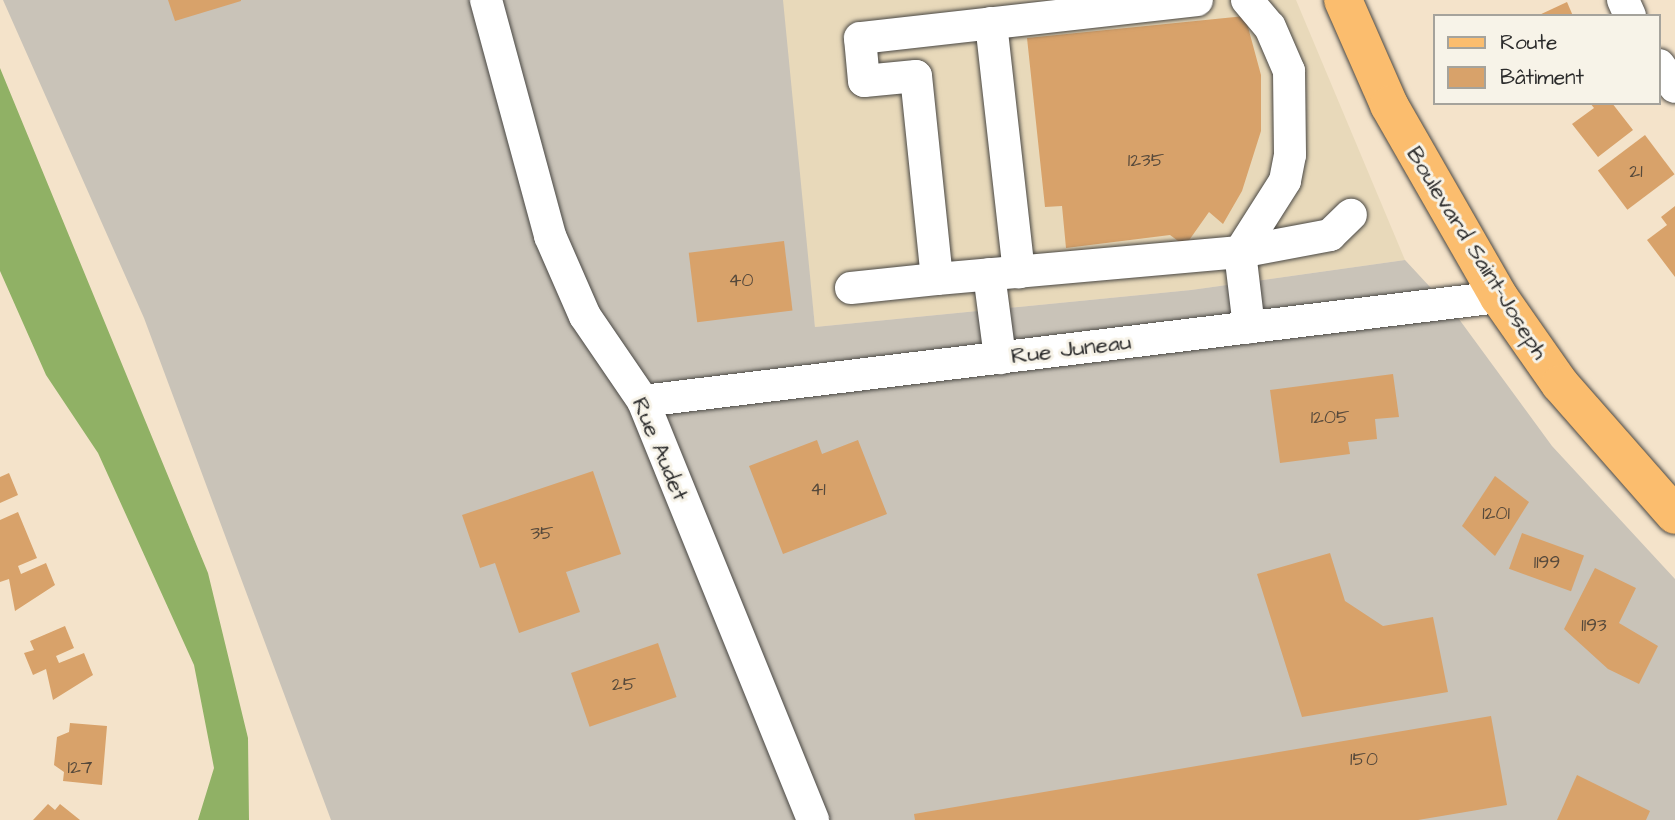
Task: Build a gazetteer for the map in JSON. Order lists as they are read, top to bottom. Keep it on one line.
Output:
{"streets":{"main road":["Boulevard Saint-Joseph"],"street":["Rue Juneau","Rue Audet"]},"crossings":[["Boulevard Saint-Joseph","Rue Juneau"],["Rue Juneau","Rue Audet"]],"house_numbers":["1235","21","40","1205","41","1201","35","1199","1193","25","150","127"],"legend":["Route","Bâtiment"]}
